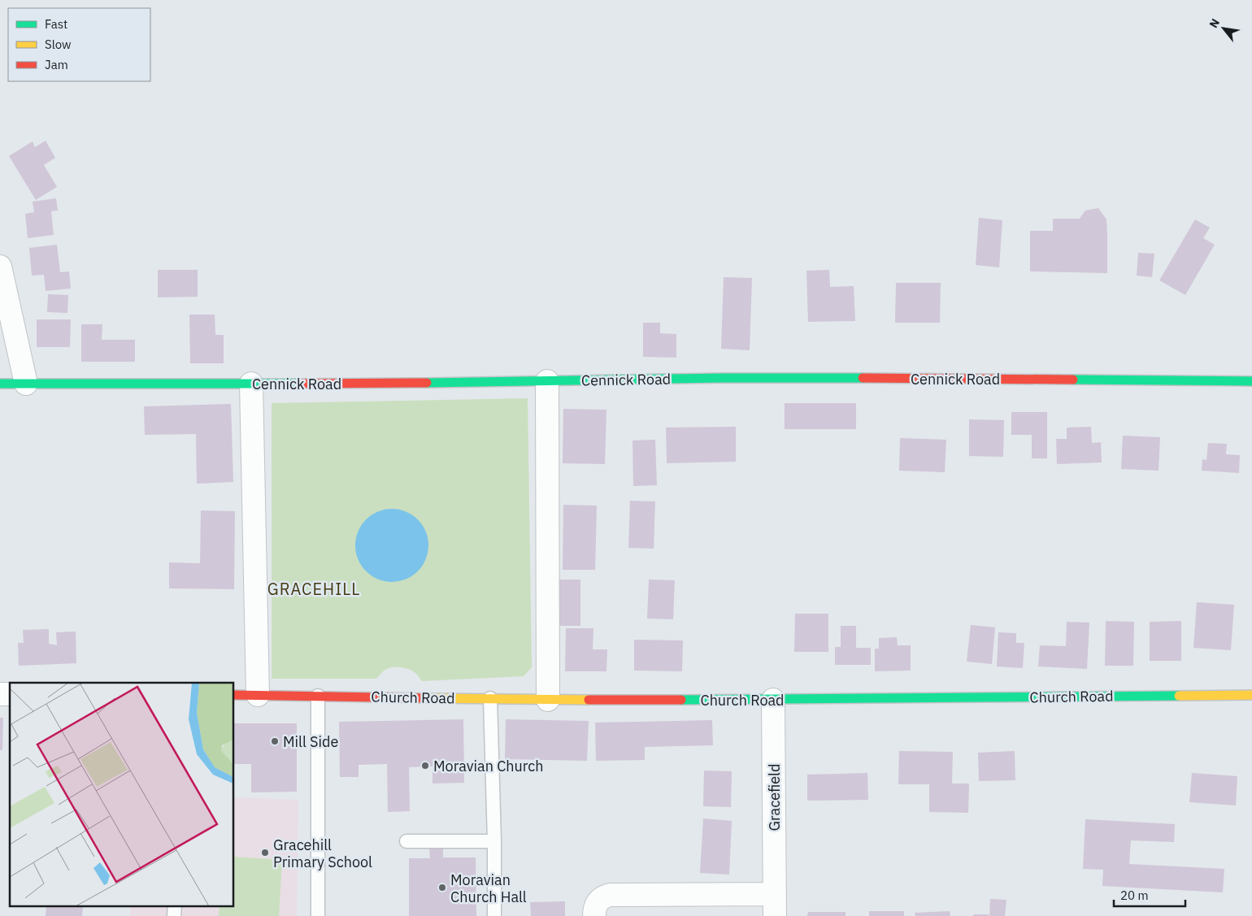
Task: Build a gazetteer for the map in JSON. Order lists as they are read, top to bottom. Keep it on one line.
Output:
{"streets":{"street":["Cennick Road","Church Road","Gracefield"]},"crossings":[["Church Road","Gracefield"]],"districts":["GRACEHILL"],"places":["Mill Side","Moravian Church","Gracehill Primary School","Moravian Church Hall"],"legend":["Fast","Slow","Jam"],"scale_bar":"20 m","north":"top left"}
